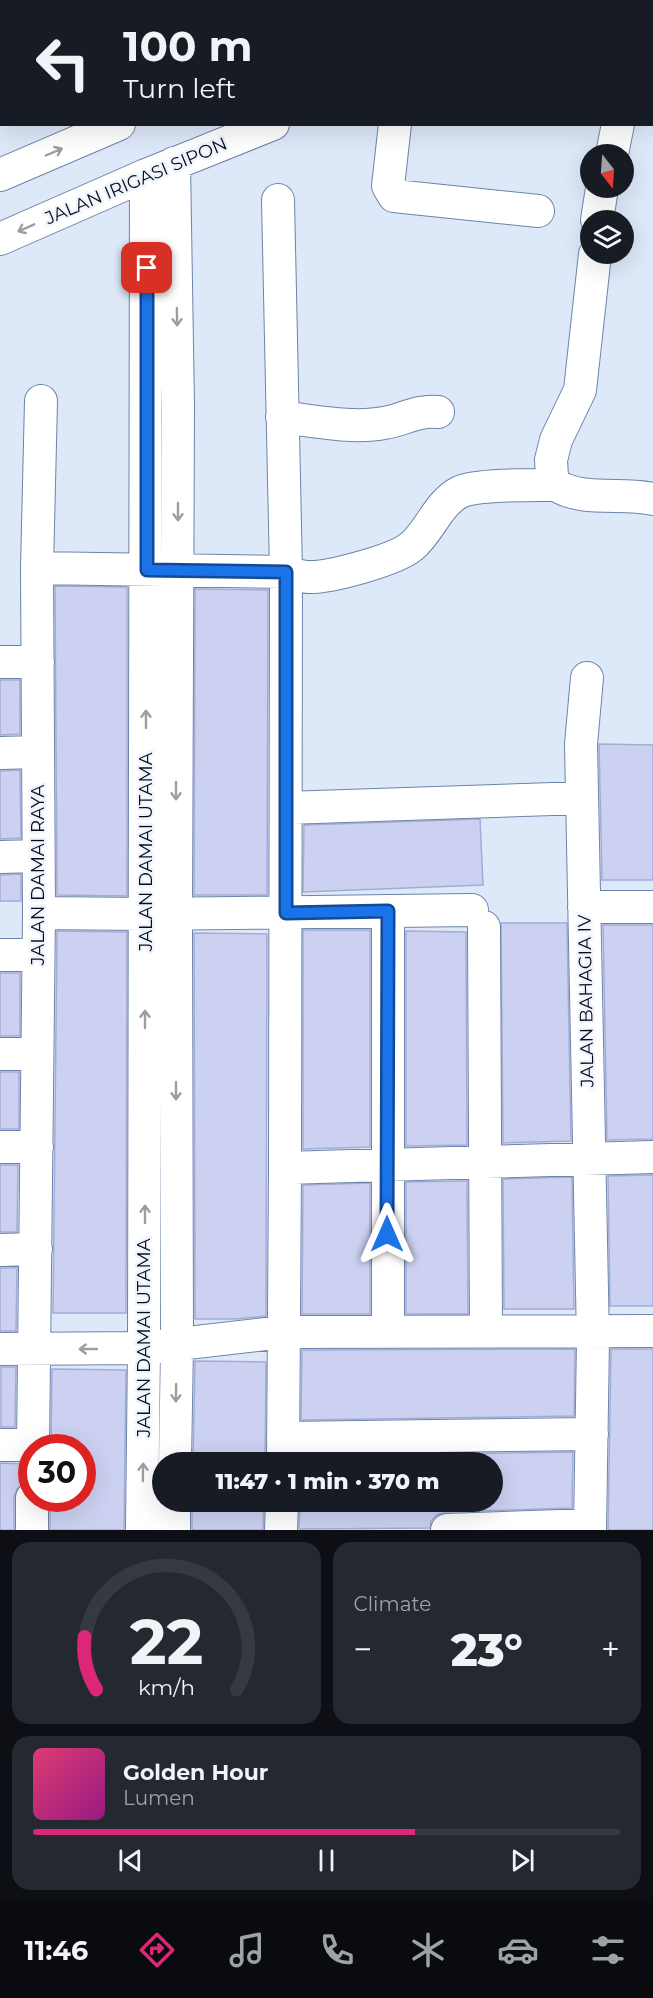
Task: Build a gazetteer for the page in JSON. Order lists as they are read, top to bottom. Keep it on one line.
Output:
{"streets":{"street":["JALAN IRIGASI SIPON","JALAN DAMAI UTAMA","JALAN DAMAI RAYA","JALAN BAHAGIA IV"]},"crossings":[["JALAN IRIGASI SIPON","JALAN DAMAI UTAMA"]],"north":"bottom","page":{"turn":["100 m","Turn left"],"limit":"30","trip":"11:47 · 1 min · 370 m","tile":"Climate","heat":["−","23°","+"],"song":["Golden Hour","Lumen"],"tabs":"11:46","gauge":["22","km/h"]}}
